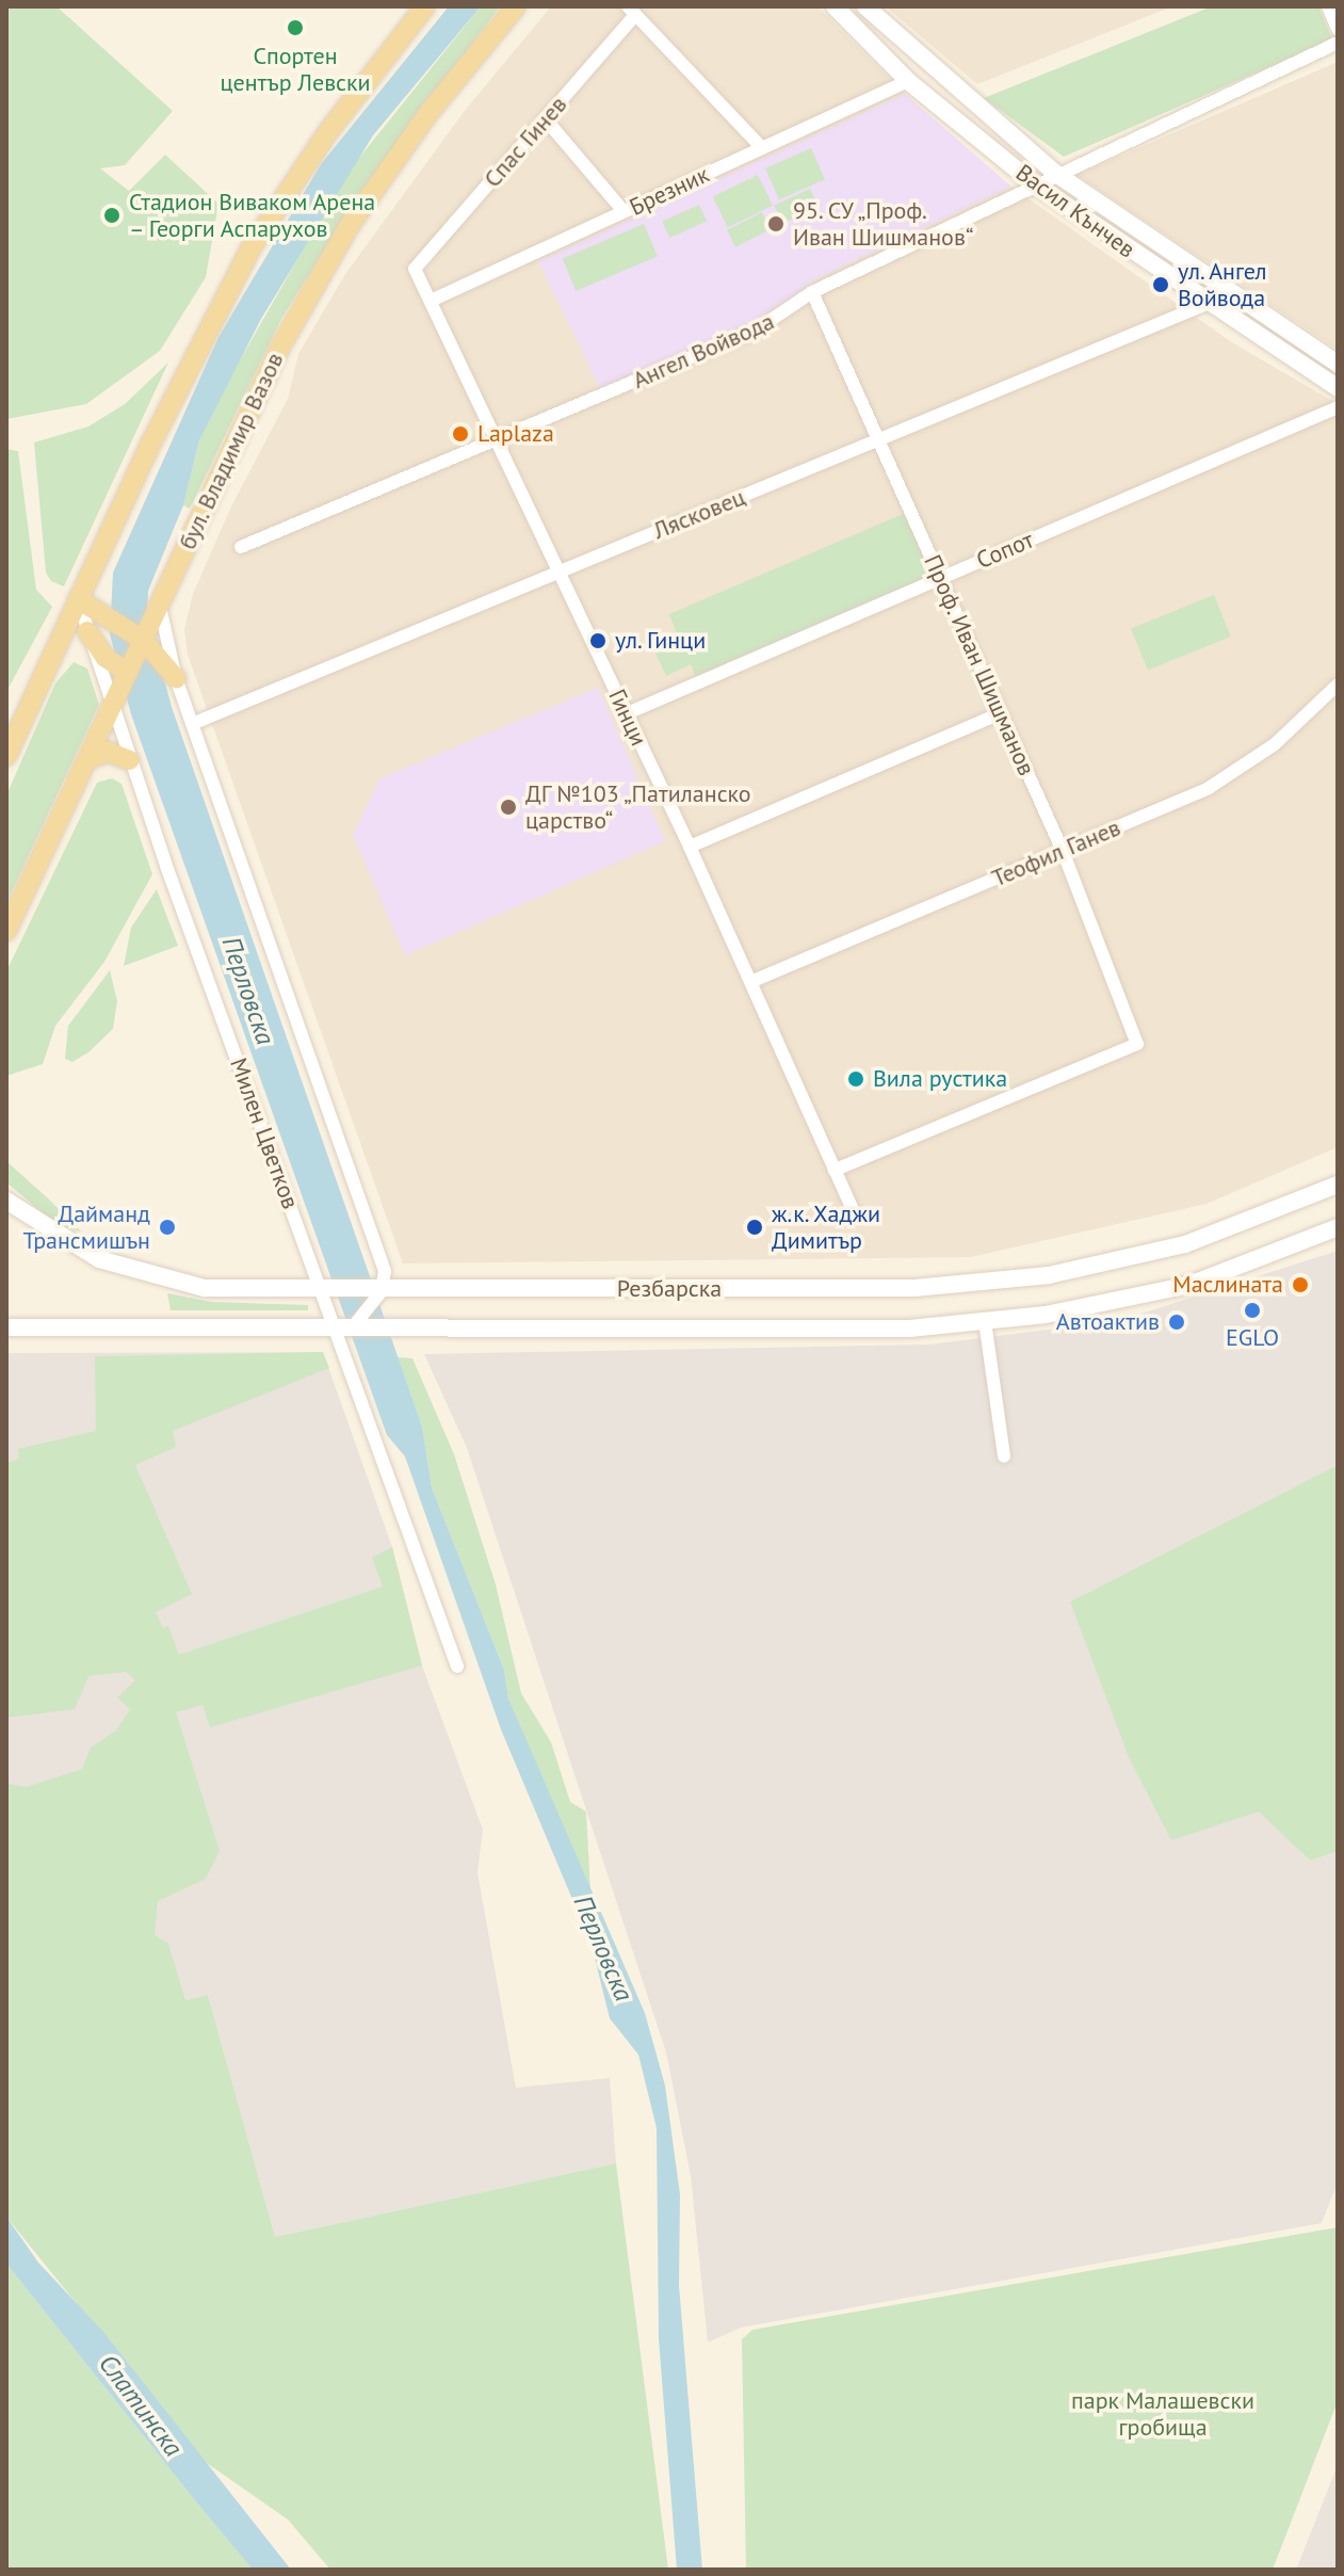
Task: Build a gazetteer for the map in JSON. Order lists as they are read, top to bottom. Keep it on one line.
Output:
{"streets":{"main road":["бул. Владимир Вазов"],"street":["Спас Гинев","Брезник","Васил Кънчев","Ангел Войвода","Лясковец","Сопот","Проф. Иван Шишманов","Гинци","Теофил Ганев","Милен Цветков","Резбарска"]},"crossings":[["Спас Гинев","Гинци"],["Брезник","Васил Кънчев"],["Брезник","Гинци"],["Васил Кънчев","Ангел Войвода"],["Васил Кънчев","Лясковец"],["Ангел Войвода","Проф. Иван Шишманов"],["Ангел Войвода","Гинци"],["бул. Владимир Вазов","Милен Цветков"],["Лясковец","Проф. Иван Шишманов"],["Лясковец","Гинци"],["Сопот","Проф. Иван Шишманов"],["Сопот","Гинци"],["Проф. Иван Шишманов","Гинци"],["Проф. Иван Шишманов","Теофил Ганев"],["Гинци","Теофил Ганев"],["Милен Цветков","Резбарска"]],"water":["Перловска","Слатинска"],"parks":["парк Малашевски гробища"],"places":["Спортен център Левски","Стадион Виваком Арена – Георги Аспарухов","95. СУ „Проф. Иван Шишманов“","ул. Ангел Войвода","Laplaza","ул. Гинци","ДГ №103 „Патиланско царство“","Вила рустика","Дайманд Трансмишън","ж.к. Хаджи Димитър","Маслината","EGLO","Автоактив"]}
